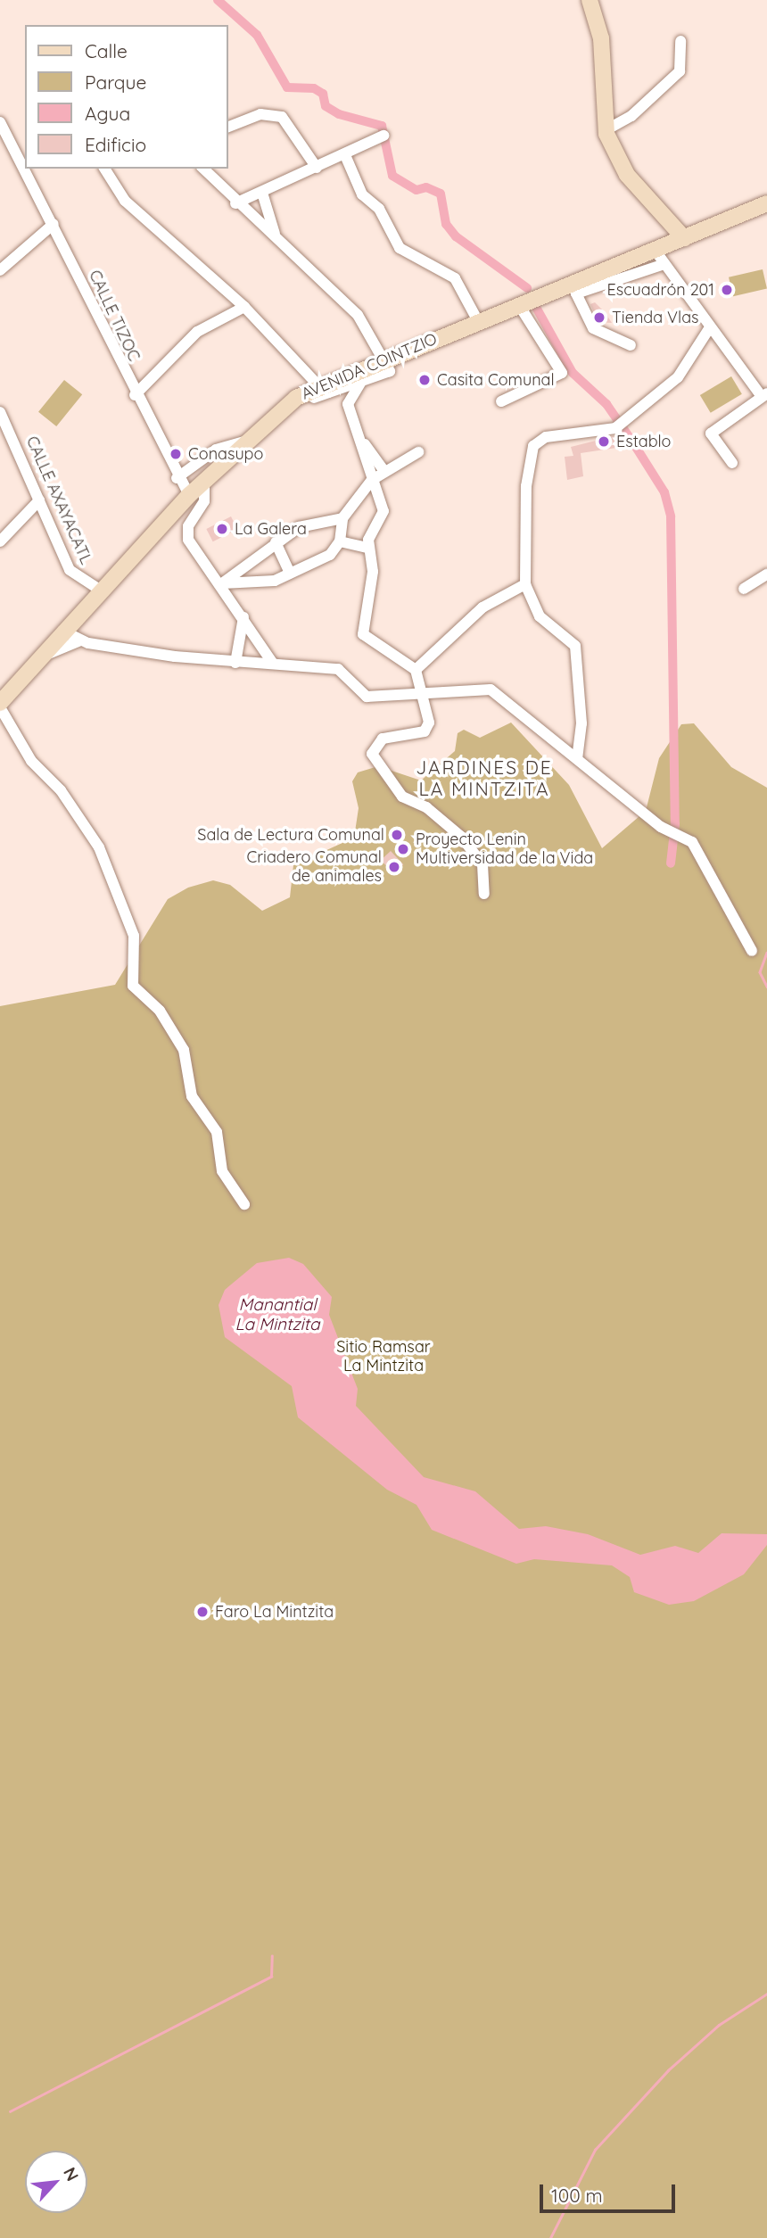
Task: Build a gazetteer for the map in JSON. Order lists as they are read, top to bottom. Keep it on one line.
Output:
{"streets":{"main road":["AVENIDA COINTZIO"],"street":["CALLE TIZOC","CALLE AXAYACATL"]},"crossings":[["CALLE TIZOC","AVENIDA COINTZIO"],["AVENIDA COINTZIO","CALLE AXAYACATL"]],"districts":["JARDINES DE LA MINTZITA"],"water":["Manantial La Mintzita"],"parks":["Sitio Ramsar La Mintzita"],"places":["Escuadrón 201","Tienda Vlas","Casita Comunal","Establo","Conasupo","La Galera","Sala de Lectura Comunal","Proyecto Lenin Multiversidad de la Vida","Criadero Comunal de animales","Faro La Mintzita"],"legend":["Calle","Parque","Agua","Edificio"],"scale_bar":"100 m","north":"top right"}
